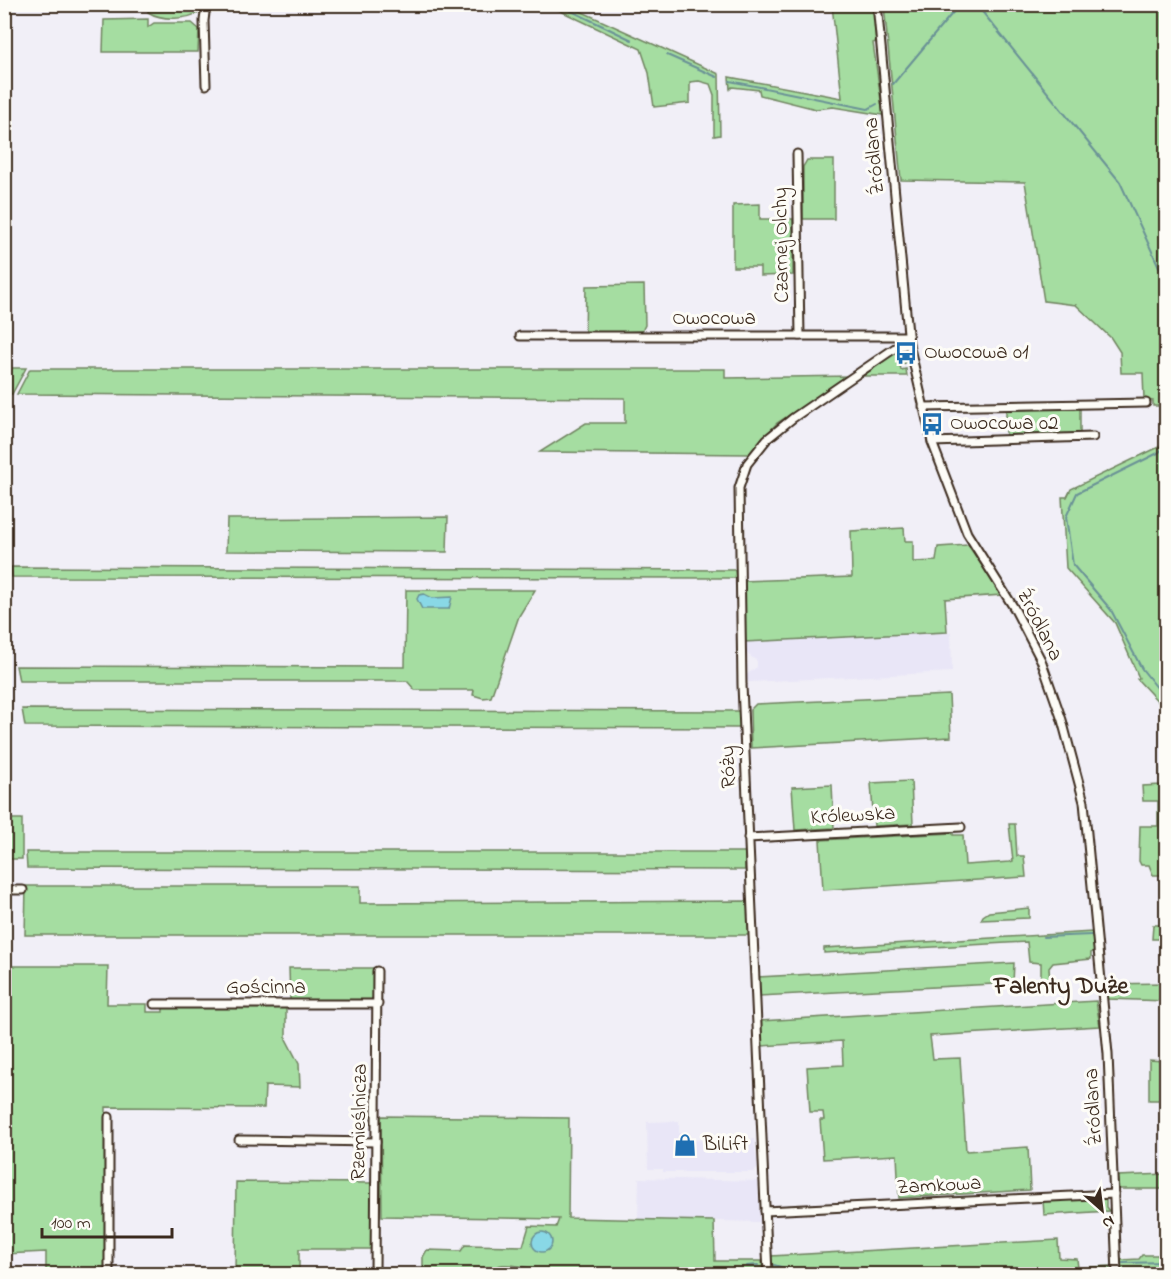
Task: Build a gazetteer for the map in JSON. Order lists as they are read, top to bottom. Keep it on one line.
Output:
{"streets":{"street":["Źródlana","Czarnej Olchy","Owocowa","Róży","Królewska","Gościnna","Rzemieślnicza","Zamkowa"]},"crossings":[["Źródlana","Owocowa"],["Źródlana","Róży"],["Źródlana","Zamkowa"],["Czarnej Olchy","Owocowa"],["Owocowa","Róży"],["Róży","Królewska"],["Róży","Zamkowa"],["Gościnna","Rzemieślnicza"]],"districts":["Falenty Duże"],"places":{"bus stop":["Owocowa 01","Owocowa 02"],"shop":["BiLift"]},"scale_bar":"100 m","north":"bottom right"}
